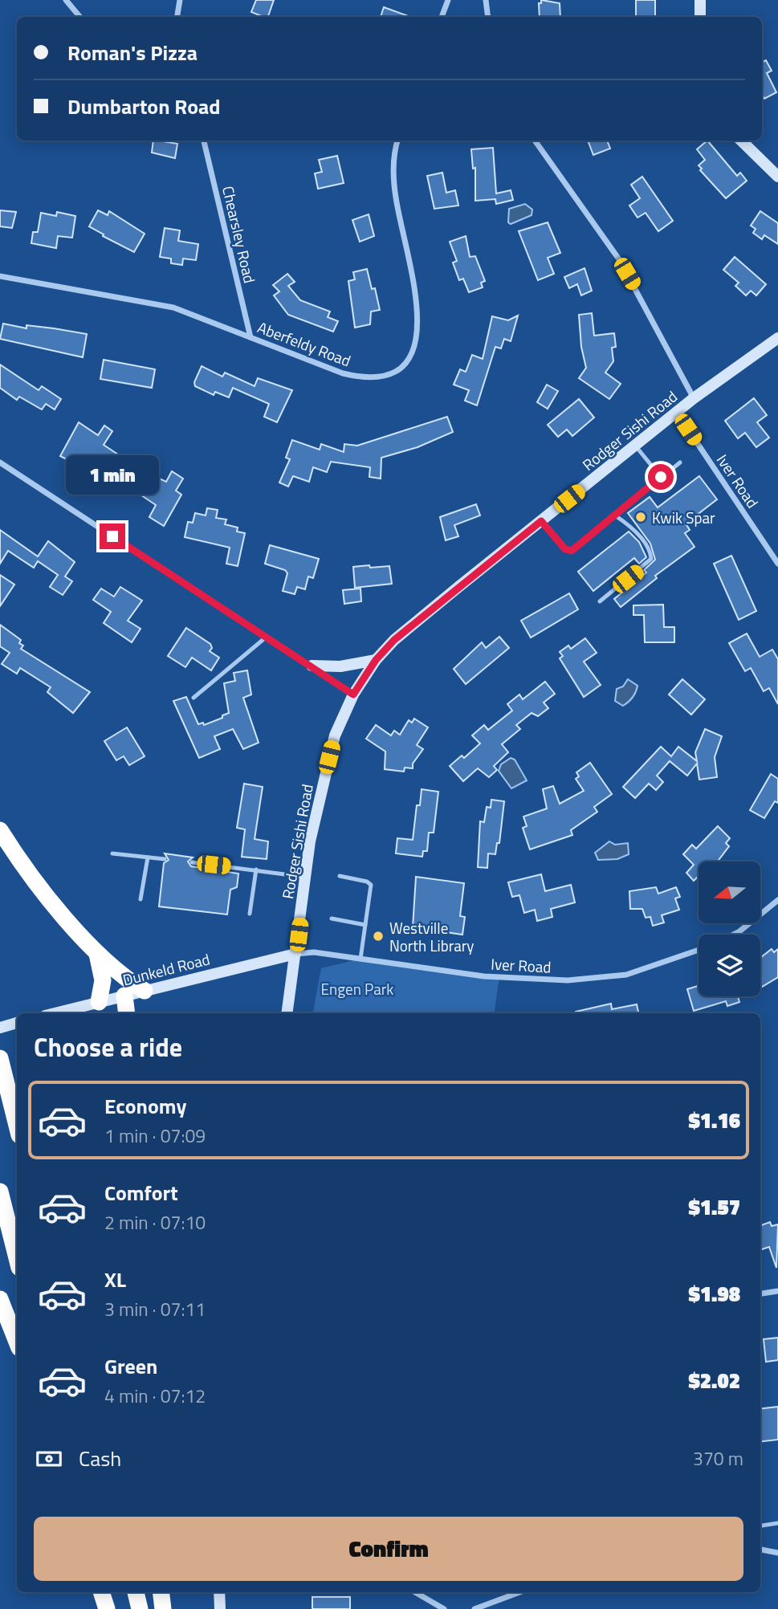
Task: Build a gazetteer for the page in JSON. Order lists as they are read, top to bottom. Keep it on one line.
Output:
{"streets":{"main road":["Rodger Sishi Road","Dunkeld Road"],"street":["Chearsley Road","Aberfeldy Road","Iver Road"]},"crossings":[["Chearsley Road","Aberfeldy Road"],["Rodger Sishi Road","Iver Road"],["Rodger Sishi Road","Dunkeld Road"],["Iver Road","Dunkeld Road"]],"parks":["Engen Park"],"places":["Kwik Spar","Westville North Library"],"north":"left","page":{"banner":["Roman's Pizza","Dumbarton Road"],"bubble":"1 min","heading":"Choose a ride","list":[{"name":"Economy","note":"1 min · 07:09","value":"$1.16"},{"name":"Comfort","note":"2 min · 07:10","value":"$1.57"},{"name":"XL","note":"3 min · 07:11","value":"$1.98"},{"name":"Green","note":"4 min · 07:12","value":"$2.02"}],"pay":["Cash","370 m"],"buttons":"Confirm"}}
